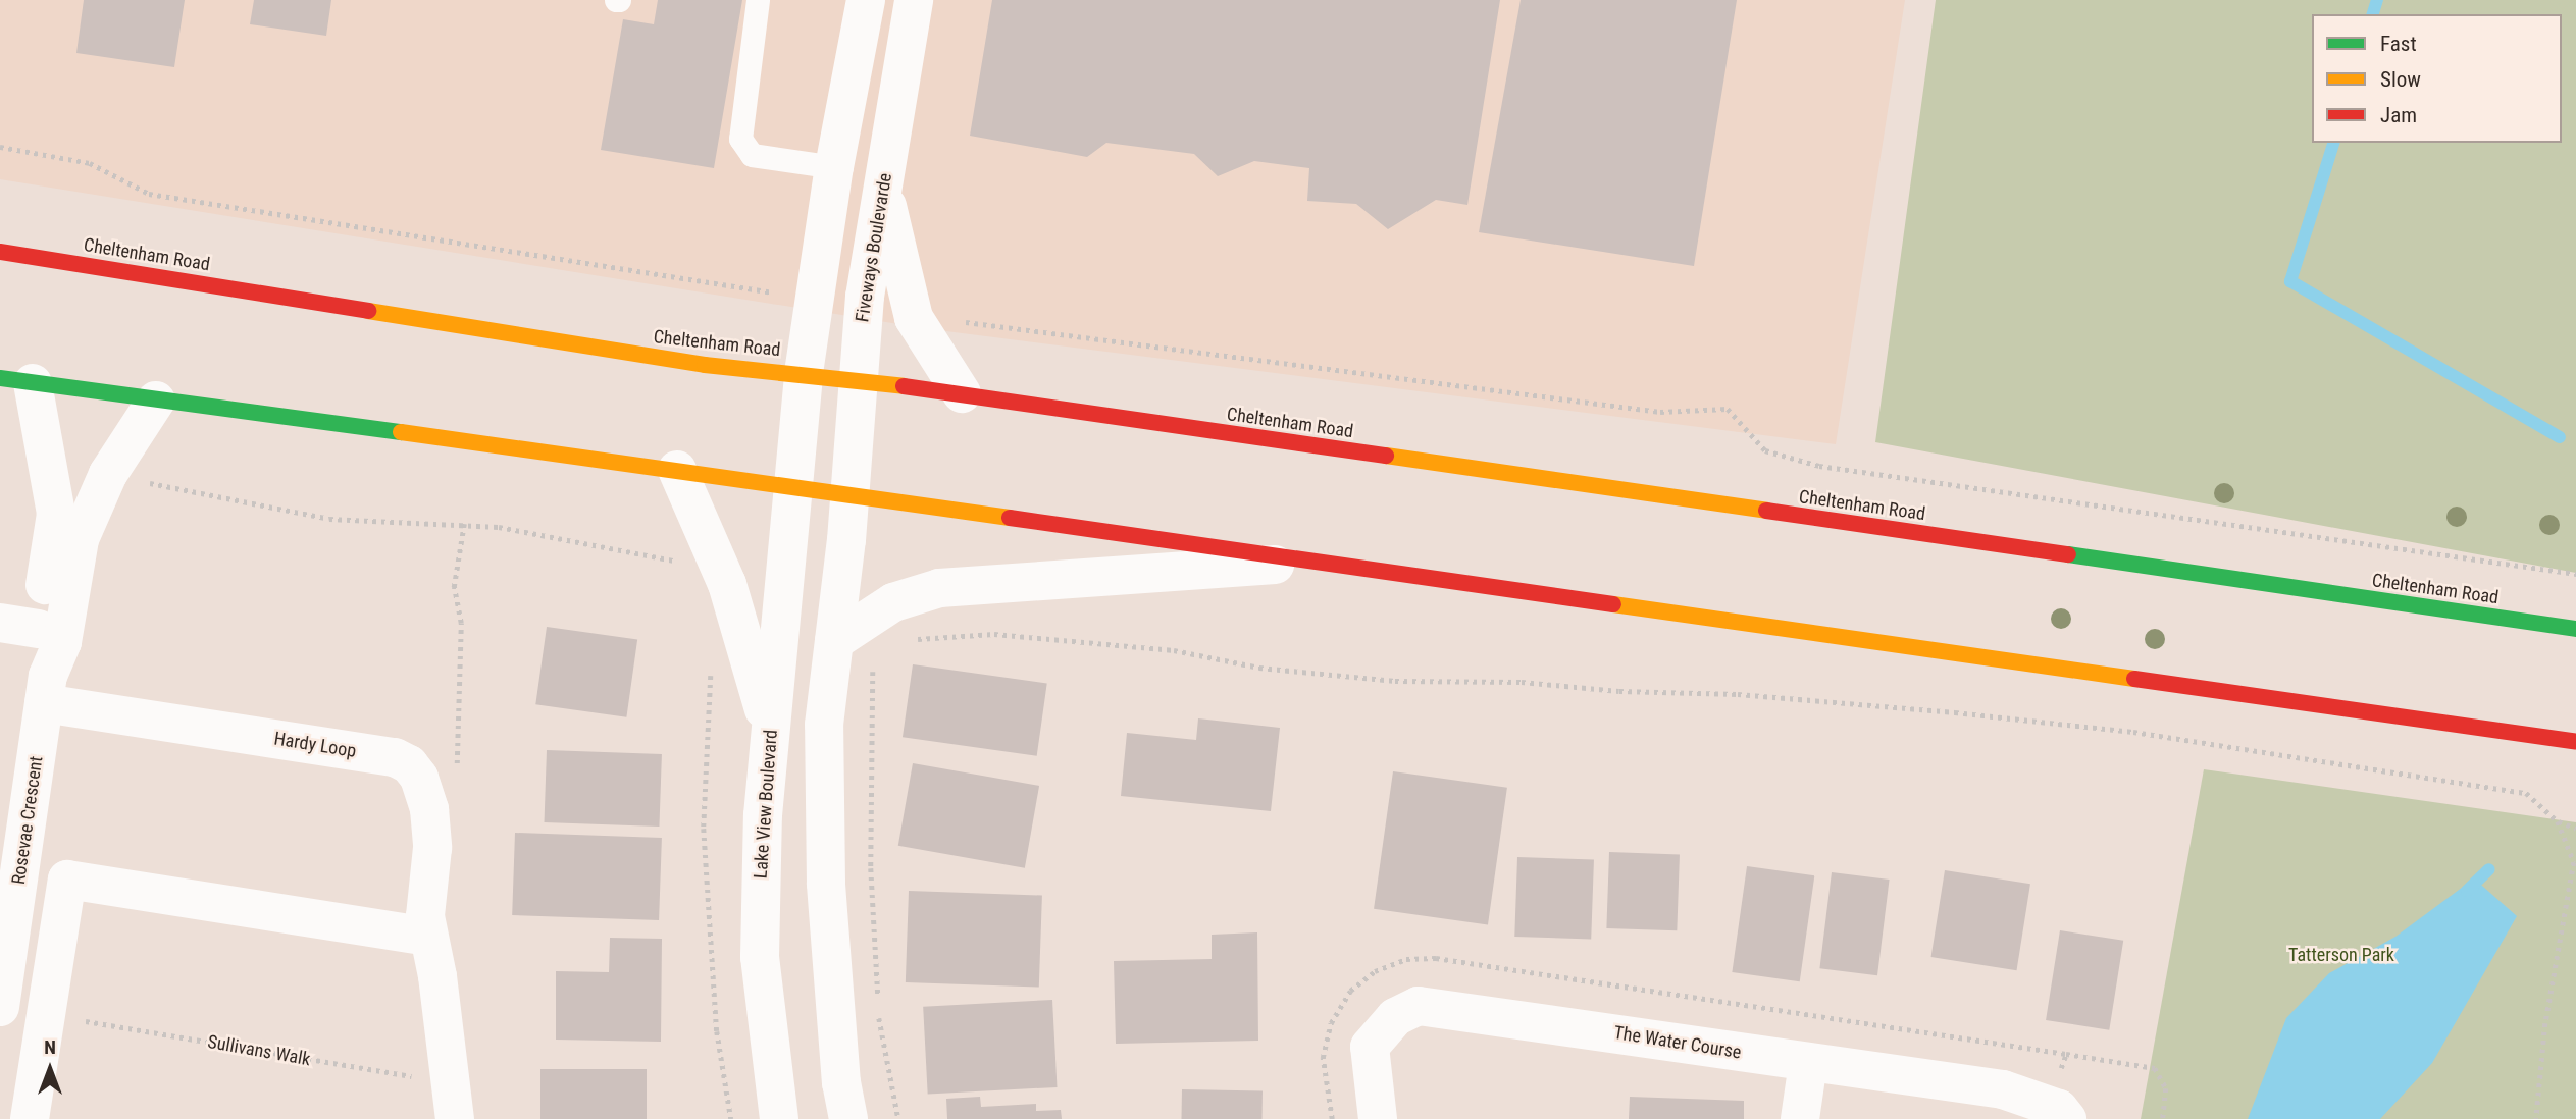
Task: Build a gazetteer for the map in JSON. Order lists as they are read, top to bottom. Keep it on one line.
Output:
{"streets":{"main road":["Cheltenham Road"],"street":["Fiveways Boulevarde","Hardy Loop","Lake View Boulevard","Rosevae Crescent","The Water Course"],"path":["Sullivans Walk"]},"crossings":[["Fiveways Boulevarde","Cheltenham Road"],["Hardy Loop","Rosevae Crescent"],["Hardy Loop","Sullivans Walk"]],"parks":["Tatterson Park"],"legend":["Fast","Slow","Jam"],"north":"top"}
